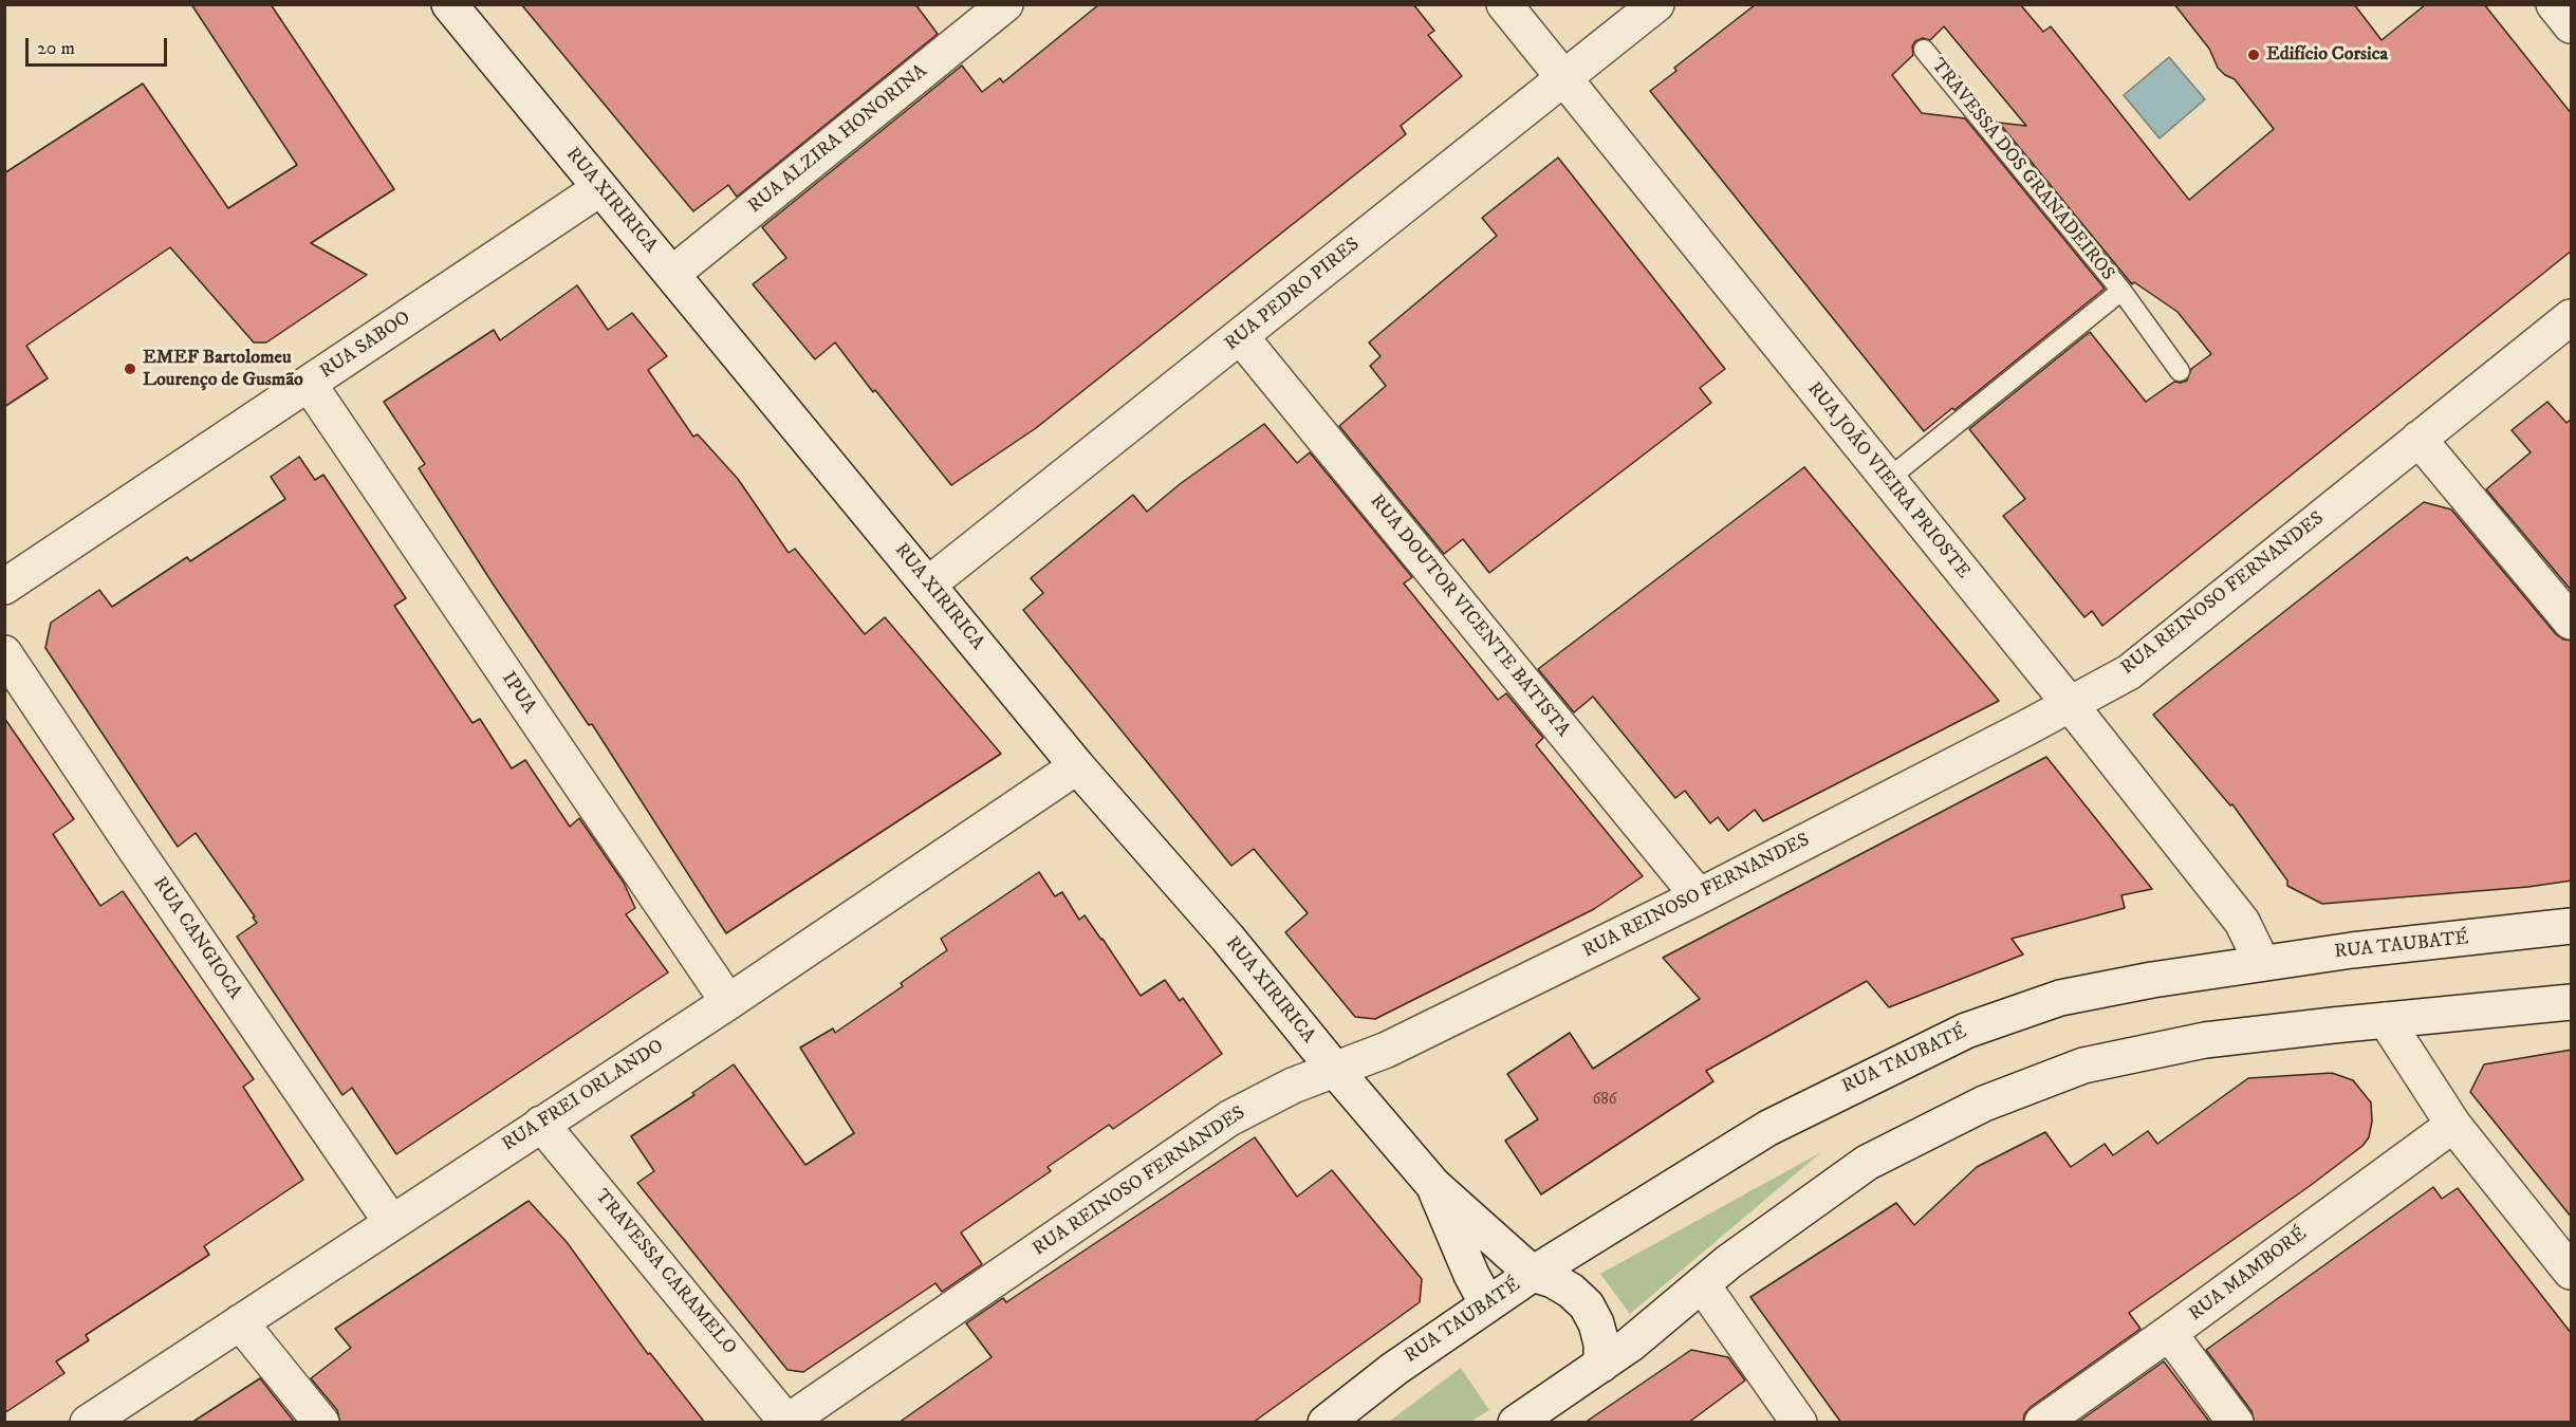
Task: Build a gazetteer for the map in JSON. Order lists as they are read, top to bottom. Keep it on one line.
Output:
{"streets":{"street":["RUA ALZIRA HONORINA","RUA XIRIRICA","RUA PEDRO PIRES","RUA SABOO","RUA JOÃO VIEIRA PRIOSTE","RUA REINOSO FERNANDES","RUA DOUTOR VICENTE BATISTA","IPUA","RUA CANGIOCA","RUA TAUBATÉ","RUA FREI ORLANDO","TRAVESSA CARAMELO","RUA MAMBORÉ"],"lane":["TRAVESSA DOS GRANADEIROS"]},"crossings":[["RUA ALZIRA HONORINA","RUA XIRIRICA"],["TRAVESSA DOS GRANADEIROS","RUA JOÃO VIEIRA PRIOSTE"],["RUA XIRIRICA","RUA PEDRO PIRES"],["RUA XIRIRICA","RUA SABOO"],["RUA XIRIRICA","RUA REINOSO FERNANDES"],["RUA XIRIRICA","RUA TAUBATÉ"],["RUA XIRIRICA","RUA FREI ORLANDO"],["RUA PEDRO PIRES","RUA JOÃO VIEIRA PRIOSTE"],["RUA PEDRO PIRES","RUA DOUTOR VICENTE BATISTA"],["RUA SABOO","IPUA"],["RUA JOÃO VIEIRA PRIOSTE","RUA REINOSO FERNANDES"],["RUA JOÃO VIEIRA PRIOSTE","RUA TAUBATÉ"],["RUA REINOSO FERNANDES","RUA DOUTOR VICENTE BATISTA"],["RUA REINOSO FERNANDES","TRAVESSA CARAMELO"],["IPUA","RUA FREI ORLANDO"],["RUA CANGIOCA","RUA FREI ORLANDO"],["RUA FREI ORLANDO","TRAVESSA CARAMELO"]],"places":["Edifício Corsica","EMEF Bartolomeu Lourenço de Gusmão"],"house_numbers":["686"],"scale_bar":"20 m"}
